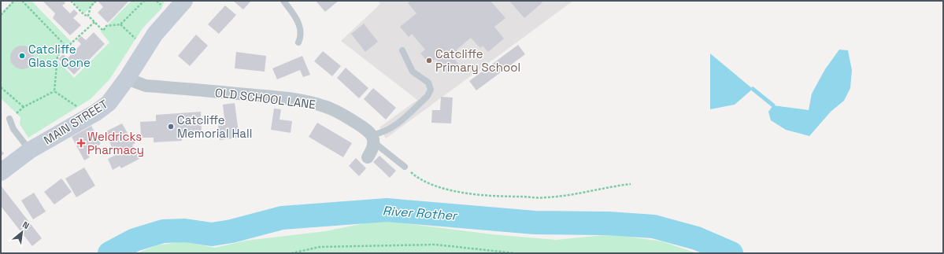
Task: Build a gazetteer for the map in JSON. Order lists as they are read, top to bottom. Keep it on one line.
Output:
{"streets":{"main road":["MAIN STREET"],"street":["OLD SCHOOL LANE"]},"crossings":[["OLD SCHOOL LANE","MAIN STREET"]],"water":["River Rother"],"places":{"other":["Catcliffe Glass Cone","Catcliffe Primary School","Catcliffe Memorial Hall"],"health":["Weldricks Pharmacy"]},"north":"top right"}
